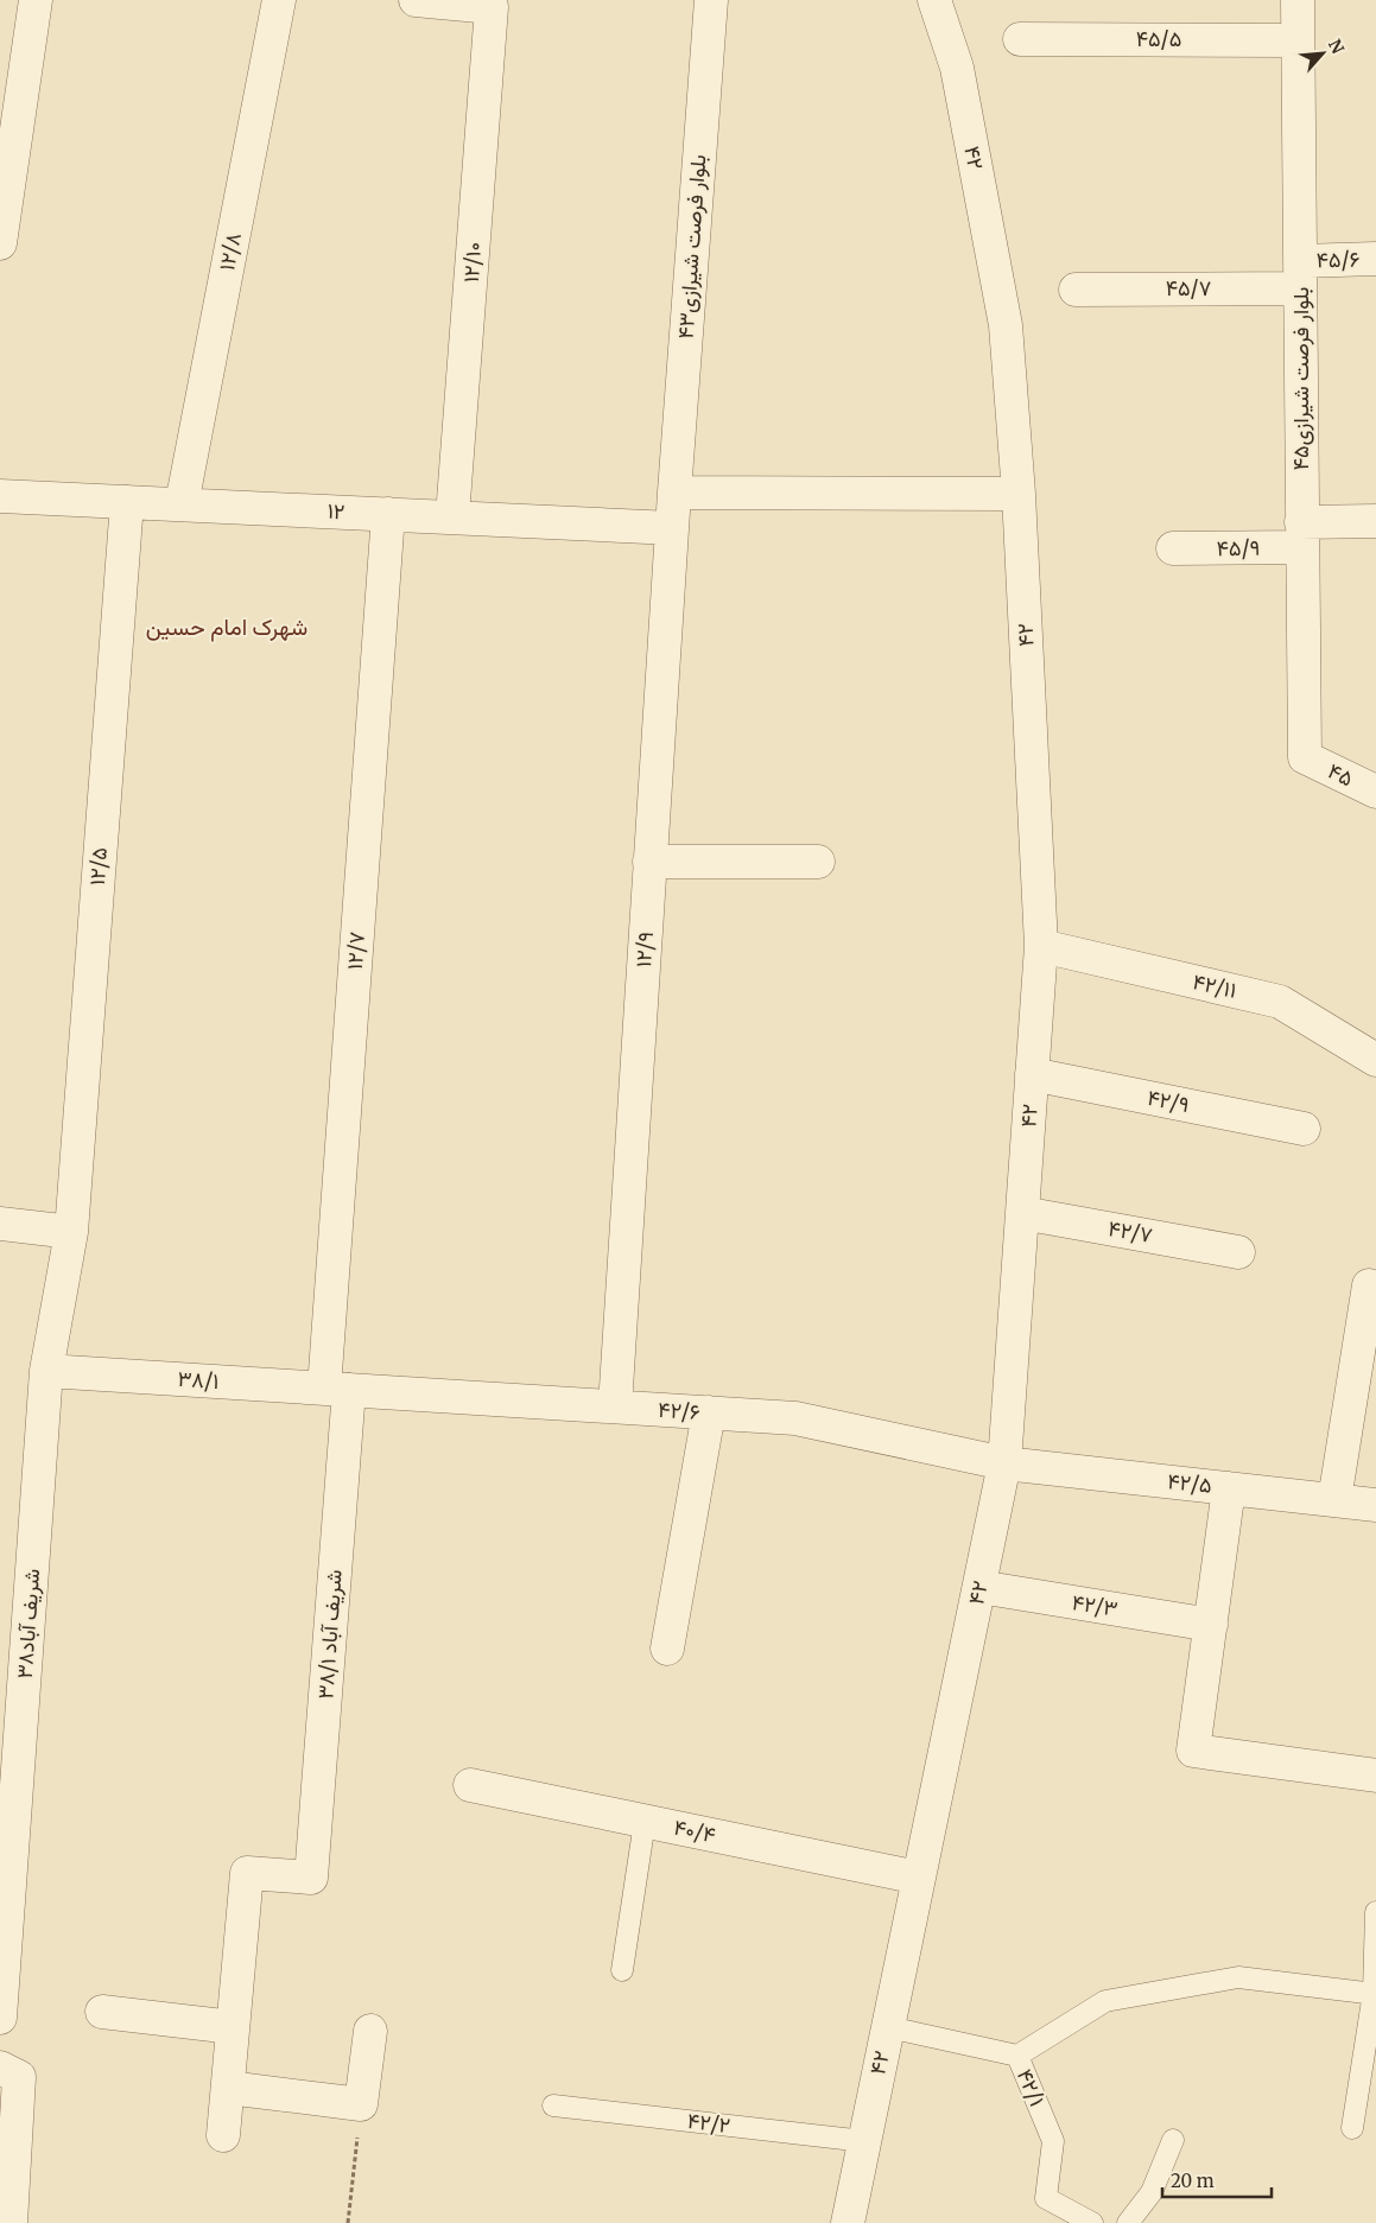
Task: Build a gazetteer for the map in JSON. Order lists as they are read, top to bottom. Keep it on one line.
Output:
{"streets":{"street":["۴۵/۵","۴۲","بلوار فرصت شیرازی۴۳","۱۲/۸","۴۵/۶","۱۲/۱۰","۴۵/۷","بلوار فرصت شیرازی۴۵","۱۲","۴۵/۹","۴۵","۱۲/۵","۱۲/۹","۱۲/۷","۴۲/۱۱","۴۲/۹","۴۲/۷","۳۸/۱","۴۲/۶","۴۲/۵","۴۲/۳","شریف آباد۳۸","۳۸/۱ شریف آباد","۴۰/۴"],"lane":["۴۲/۱","۴۲/۲"]},"crossings":[["۴۵/۵","بلوار فرصت شیرازی۴۵"],["۴۲","۴۲/۱۱"],["۴۲","۴۲/۹"],["۴۲","۴۲/۷"],["۴۲","۴۲/۶"],["۴۲","۴۲/۵"],["۴۲","۴۲/۳"],["۴۲","۴۰/۴"],["۴۲","۴۲/۱"],["۴۲","۴۲/۲"],["بلوار فرصت شیرازی۴۳","۱۲/۹"],["۱۲/۸","۱۲"],["۴۵/۶","۴۵/۷"],["۴۵/۶","بلوار فرصت شیرازی۴۵"],["۱۲/۱۰","۱۲"],["۴۵/۷","بلوار فرصت شیرازی۴۵"],["بلوار فرصت شیرازی۴۵","۴۵/۹"],["بلوار فرصت شیرازی۴۵","۴۵"],["۱۲","۱۲/۵"],["۱۲","۱۲/۹"],["۱۲","۱۲/۷"],["۱۲/۵","شریف آباد۳۸"],["۱۲/۹","۴۲/۶"],["۱۲/۷","۳۸/۱"],["۱۲/۷","۴۲/۶"],["۱۲/۷","۳۸/۱ شریف آباد"],["۳۸/۱","۴۲/۶"],["۳۸/۱","شریف آباد۳۸"],["۳۸/۱","۳۸/۱ شریف آباد"],["۴۲/۶","۴۲/۵"],["۴۲/۶","۳۸/۱ شریف آباد"]],"districts":["شهرک امام حسین"],"scale_bar":"20 m","north":"top right"}
